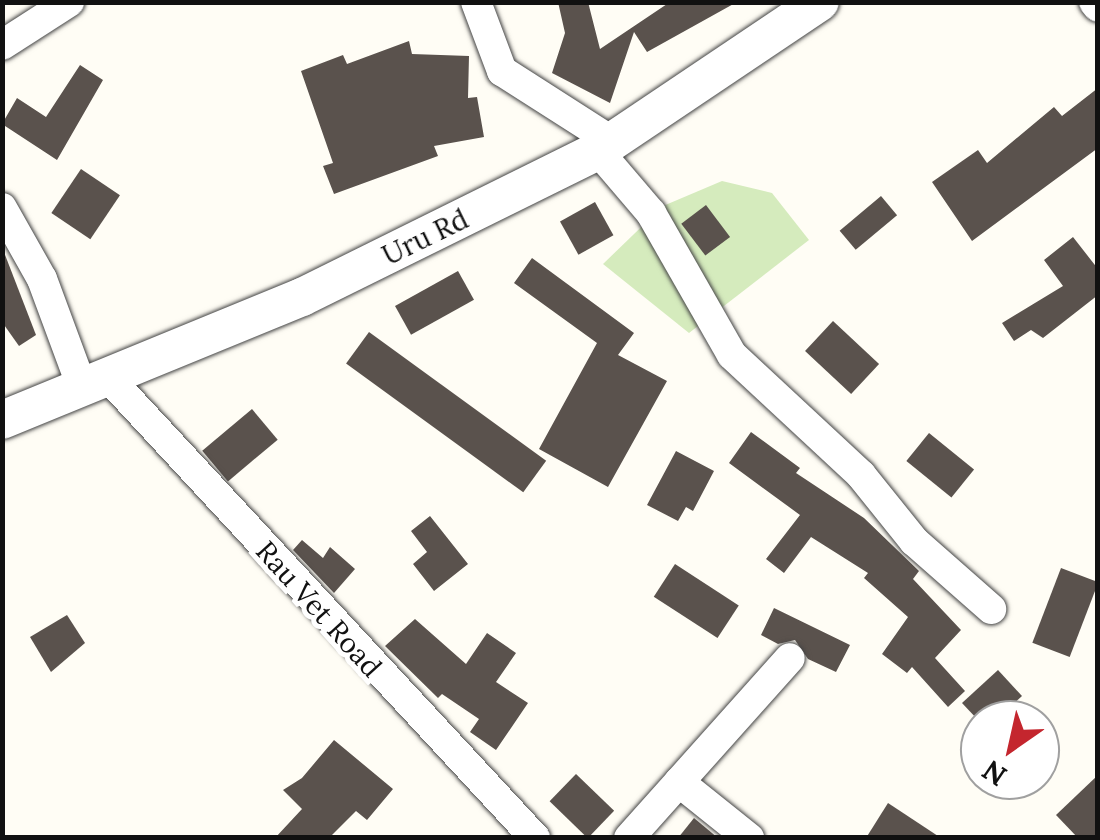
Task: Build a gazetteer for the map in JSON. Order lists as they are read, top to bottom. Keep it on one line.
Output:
{"streets":{"street":["Uru Rd","Rau Vet Road"]},"crossings":[["Uru Rd","Rau Vet Road"]],"north":"bottom left"}
